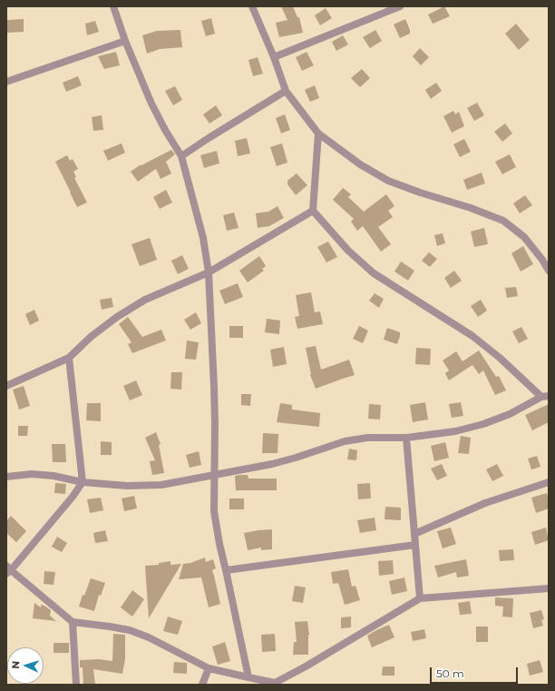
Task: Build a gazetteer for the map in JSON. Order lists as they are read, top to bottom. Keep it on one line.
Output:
{"scale_bar":"50 m","north":"left"}
